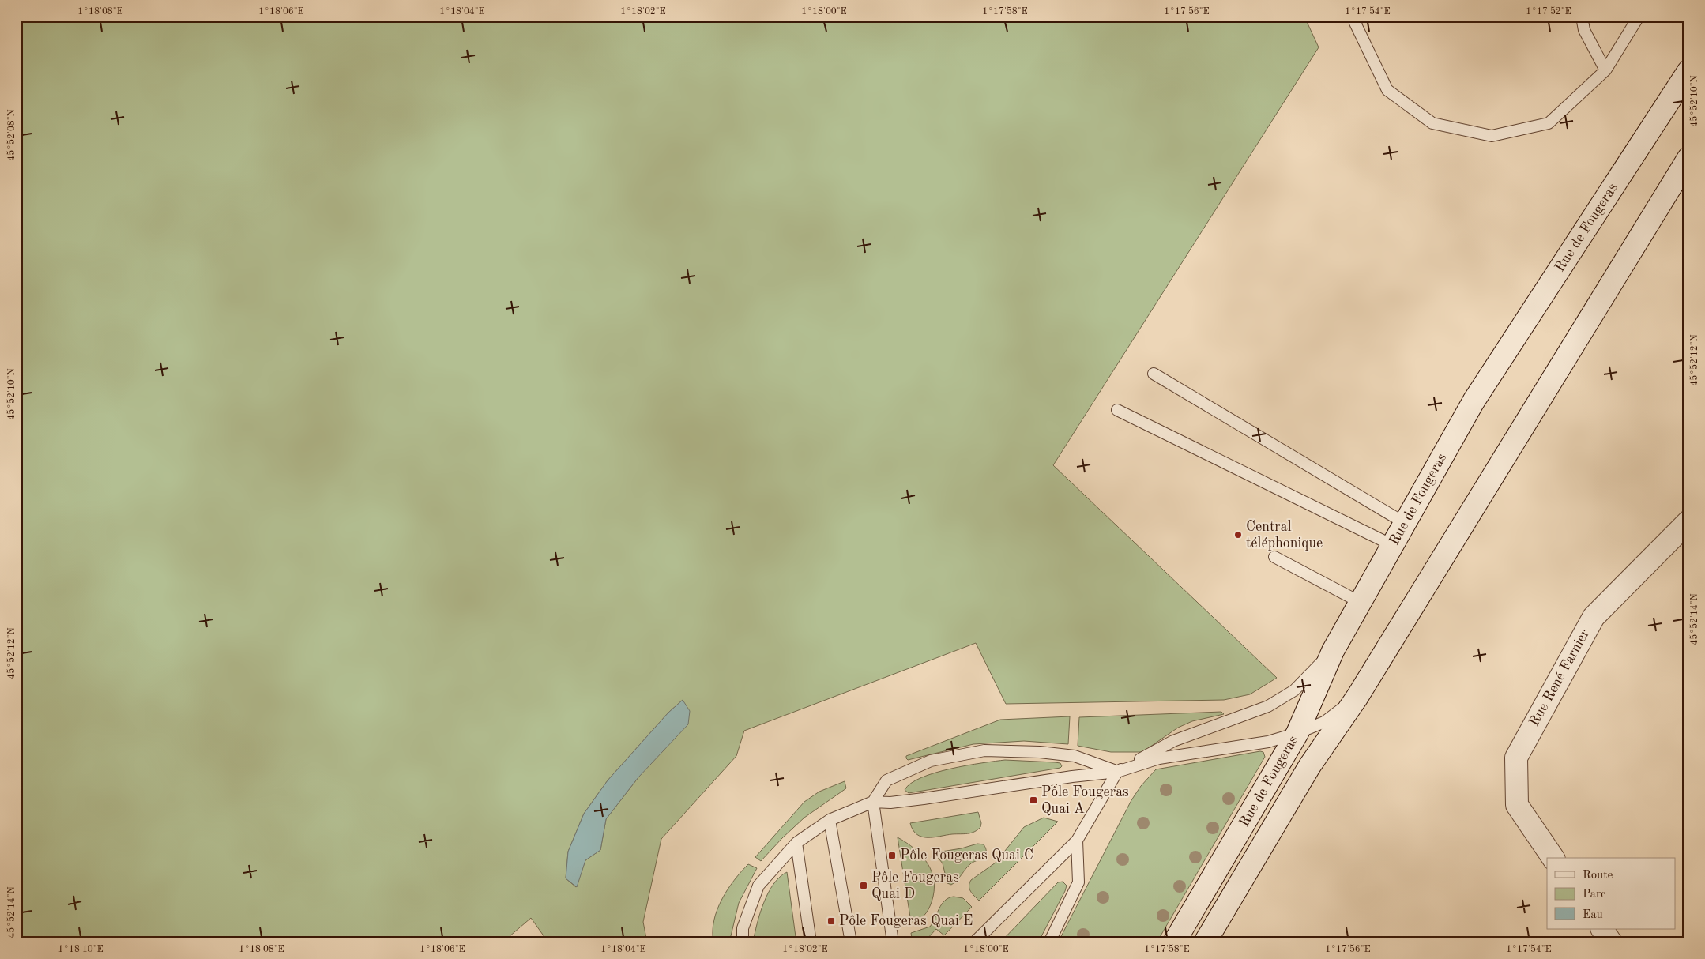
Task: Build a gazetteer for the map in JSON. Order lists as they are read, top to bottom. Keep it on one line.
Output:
{"streets":{"main road":["Rue de Fougeras","Rue René Farnier"]},"places":{"other":["Central téléphonique"],"transit":["Pôle Fougeras Quai A","Pôle Fougeras Quai C","Pôle Fougeras Quai D","Pôle Fougeras Quai E"]},"legend":["Route","Parc","Eau"],"coordinates":["1°18'08\"E","1°18'06\"E","1°18'04\"E","1°18'02\"E","1°18'00\"E","1°17'58\"E","1°17'56\"E","1°17'54\"E","1°17'52\"E","45°52'10\"N","45°52'08\"N","45°52'12\"N","45°52'14\"N","1°18'10\"E"]}
